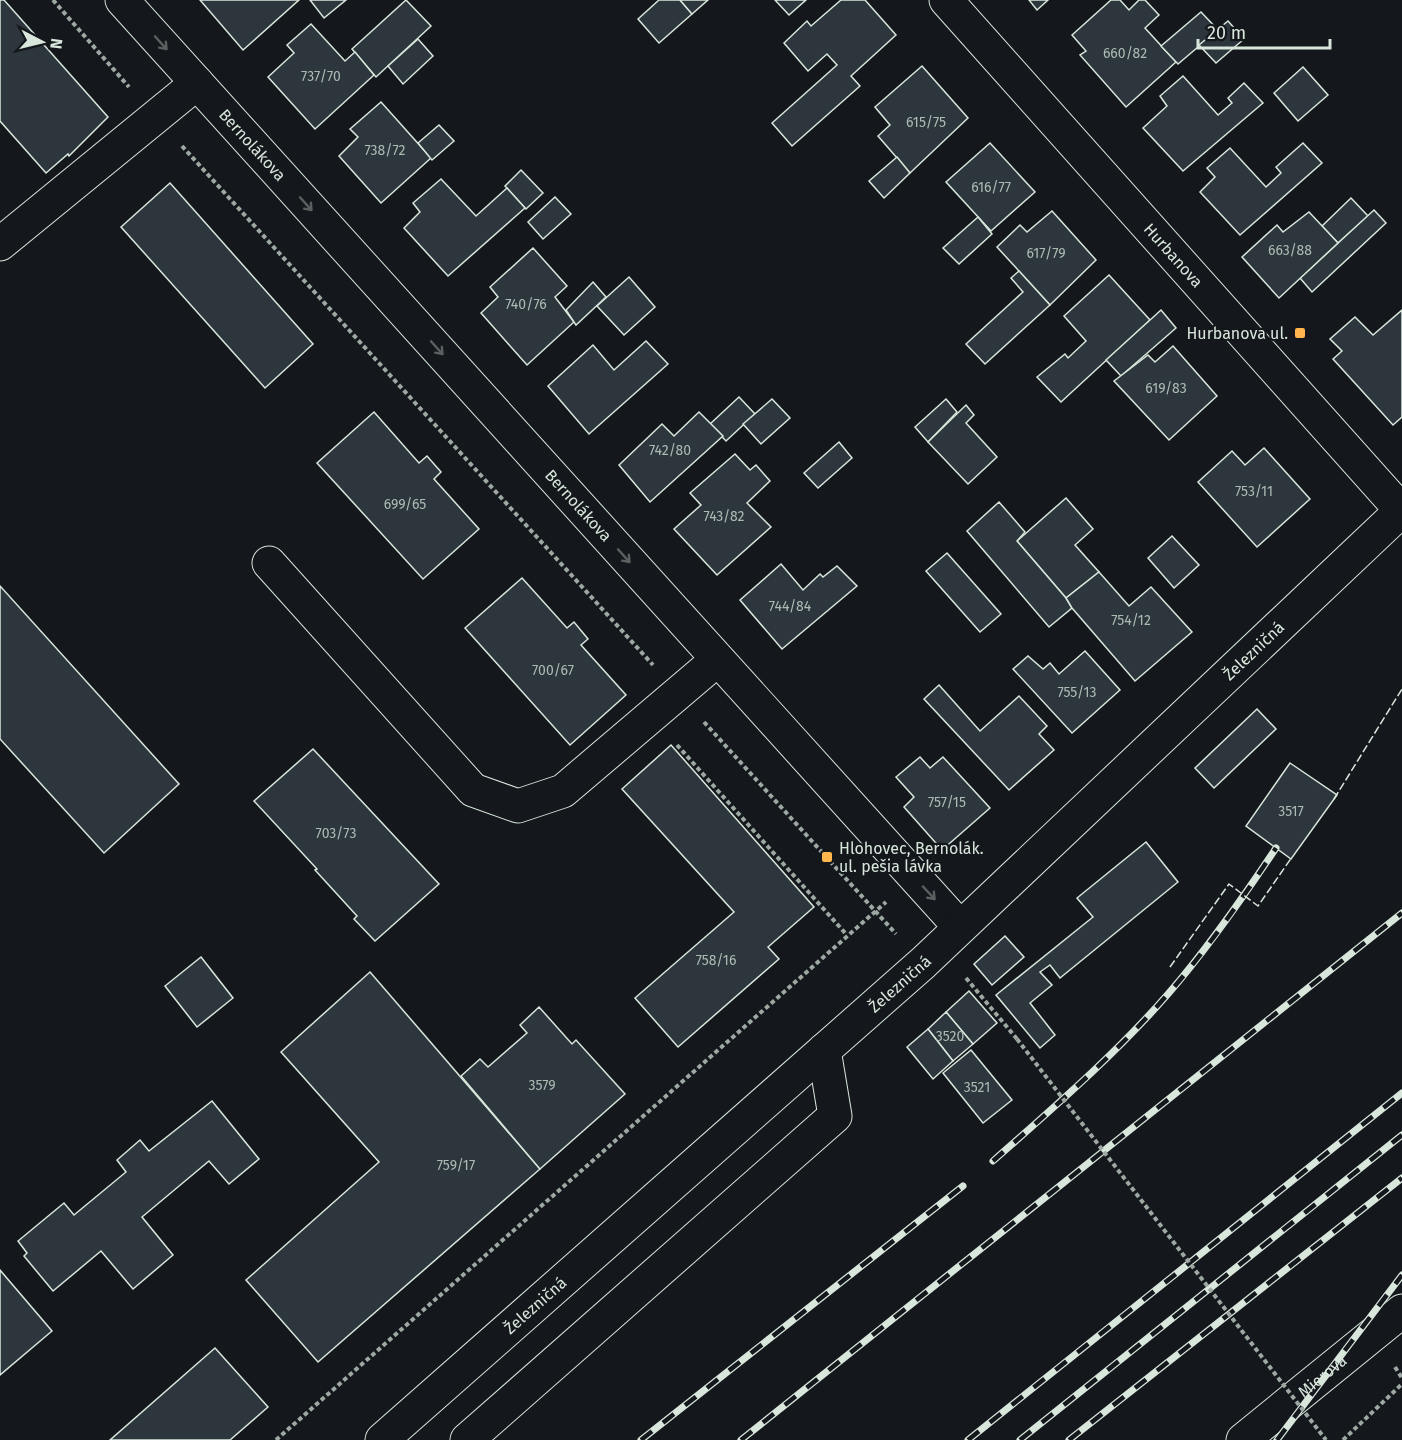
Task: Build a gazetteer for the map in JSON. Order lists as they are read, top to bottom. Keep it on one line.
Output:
{"streets":{"street":["Bernolákova","Hurbanova","Železničná","Mierová"]},"crossings":[["Bernolákova","Železničná"],["Hurbanova","Železničná"]],"one_way":["Bernolákova"],"places":{"transit":["Hurbanova ul.","Hlohovec, Bernolák. ul. pešia lávka"]},"house_numbers":["660/82","737/70","615/75","738/72","616/77","663/88","617/79","740/76","619/83","742/80","753/11","699/65","743/82","744/84","754/12","700/67","755/13","757/15","3517","703/73","758/16","3520","3579","3521","759/17"],"scale_bar":"20 m","north":"right"}
